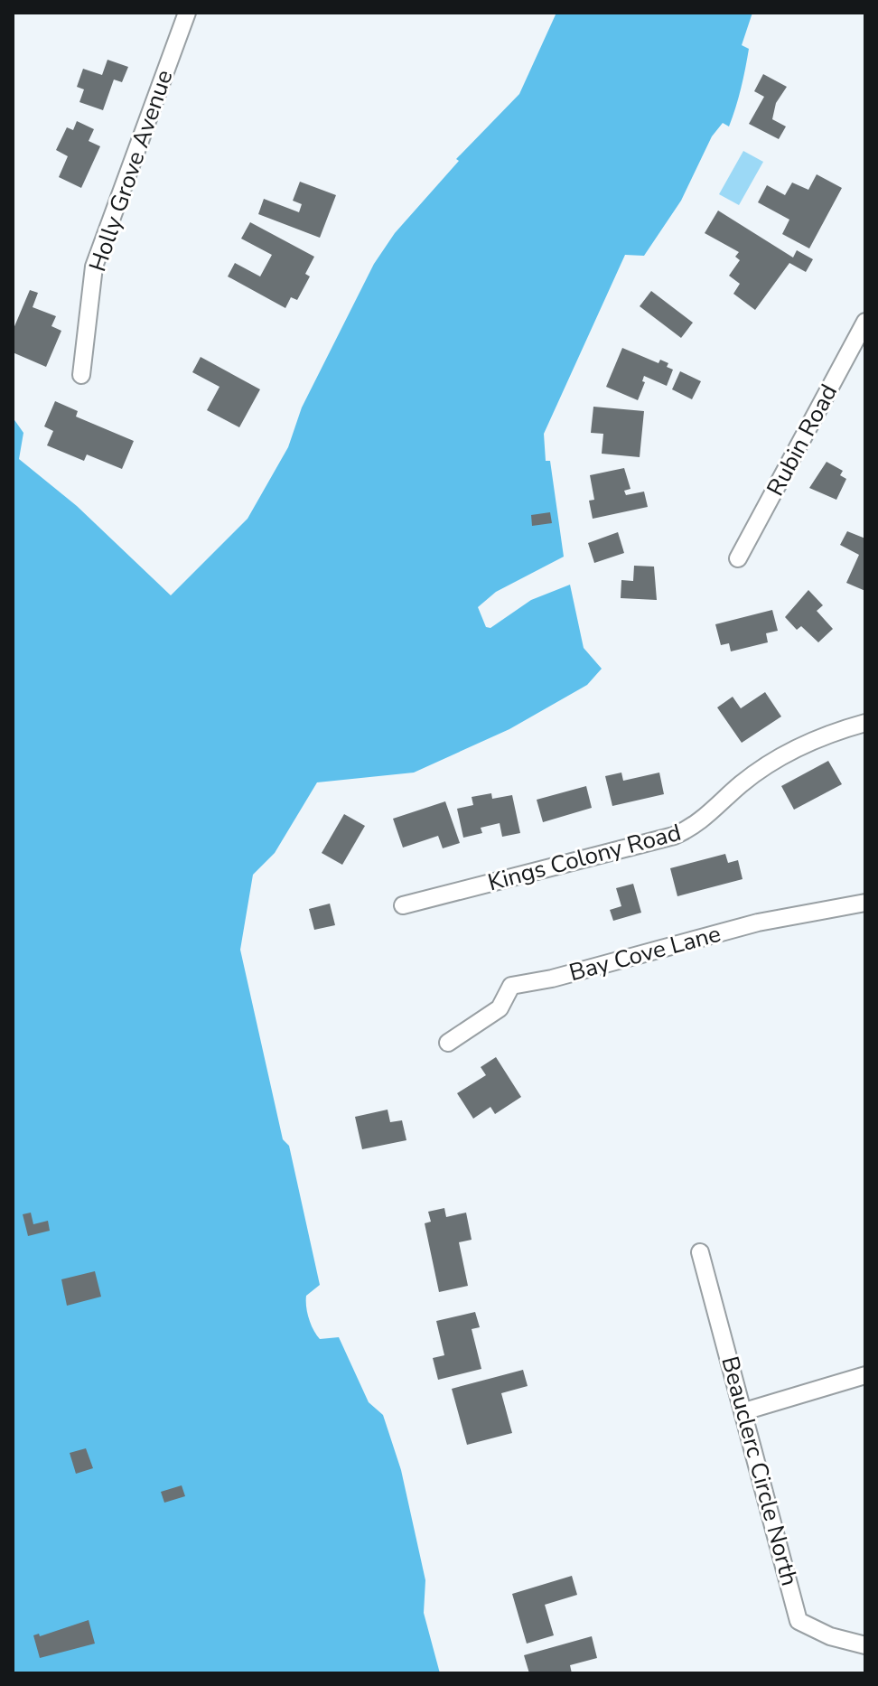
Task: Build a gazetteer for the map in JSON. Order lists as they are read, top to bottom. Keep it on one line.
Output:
{"streets":{"street":["Holly Grove Avenue","Rubin Road","Kings Colony Road","Bay Cove Lane","Beauclerc Circle North"]}}
